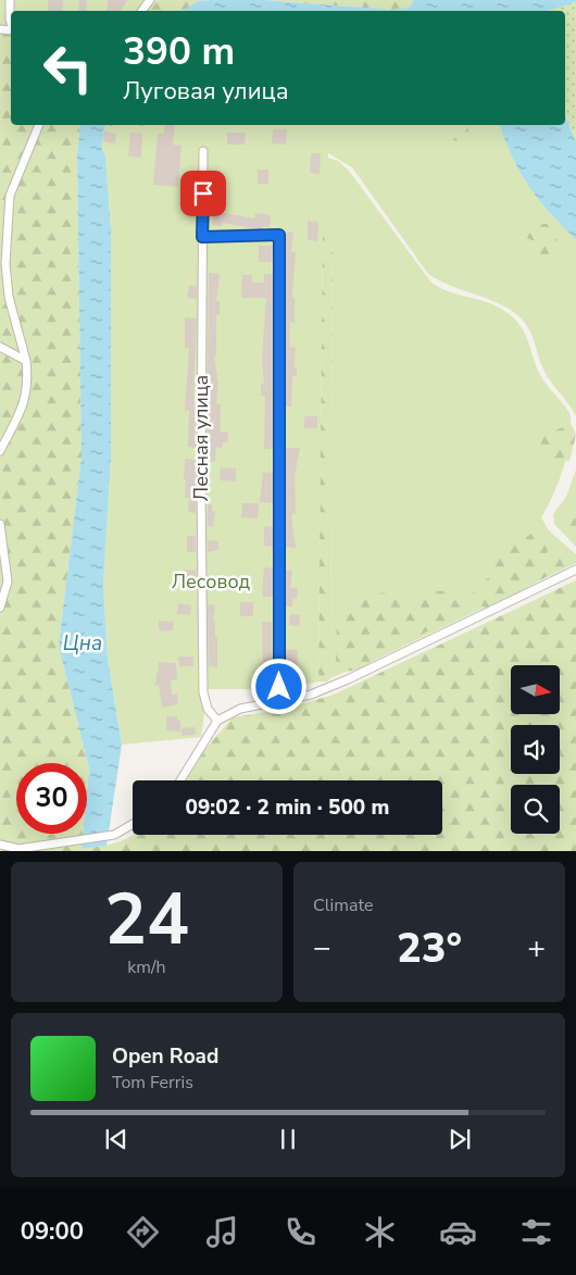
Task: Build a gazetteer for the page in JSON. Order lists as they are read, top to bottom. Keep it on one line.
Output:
{"streets":{"street":["Лесная улица"]},"water":["Цна"],"parks":["Лесовод"],"north":"right","page":{"turn":["390 m","Луговая улица"],"limit":"30","trip":"09:02 · 2 min · 500 m","tile":[["24","km/h"],"Climate"],"heat":["−","23°","+"],"song":["Open Road","Tom Ferris"],"tabs":"09:00"}}
